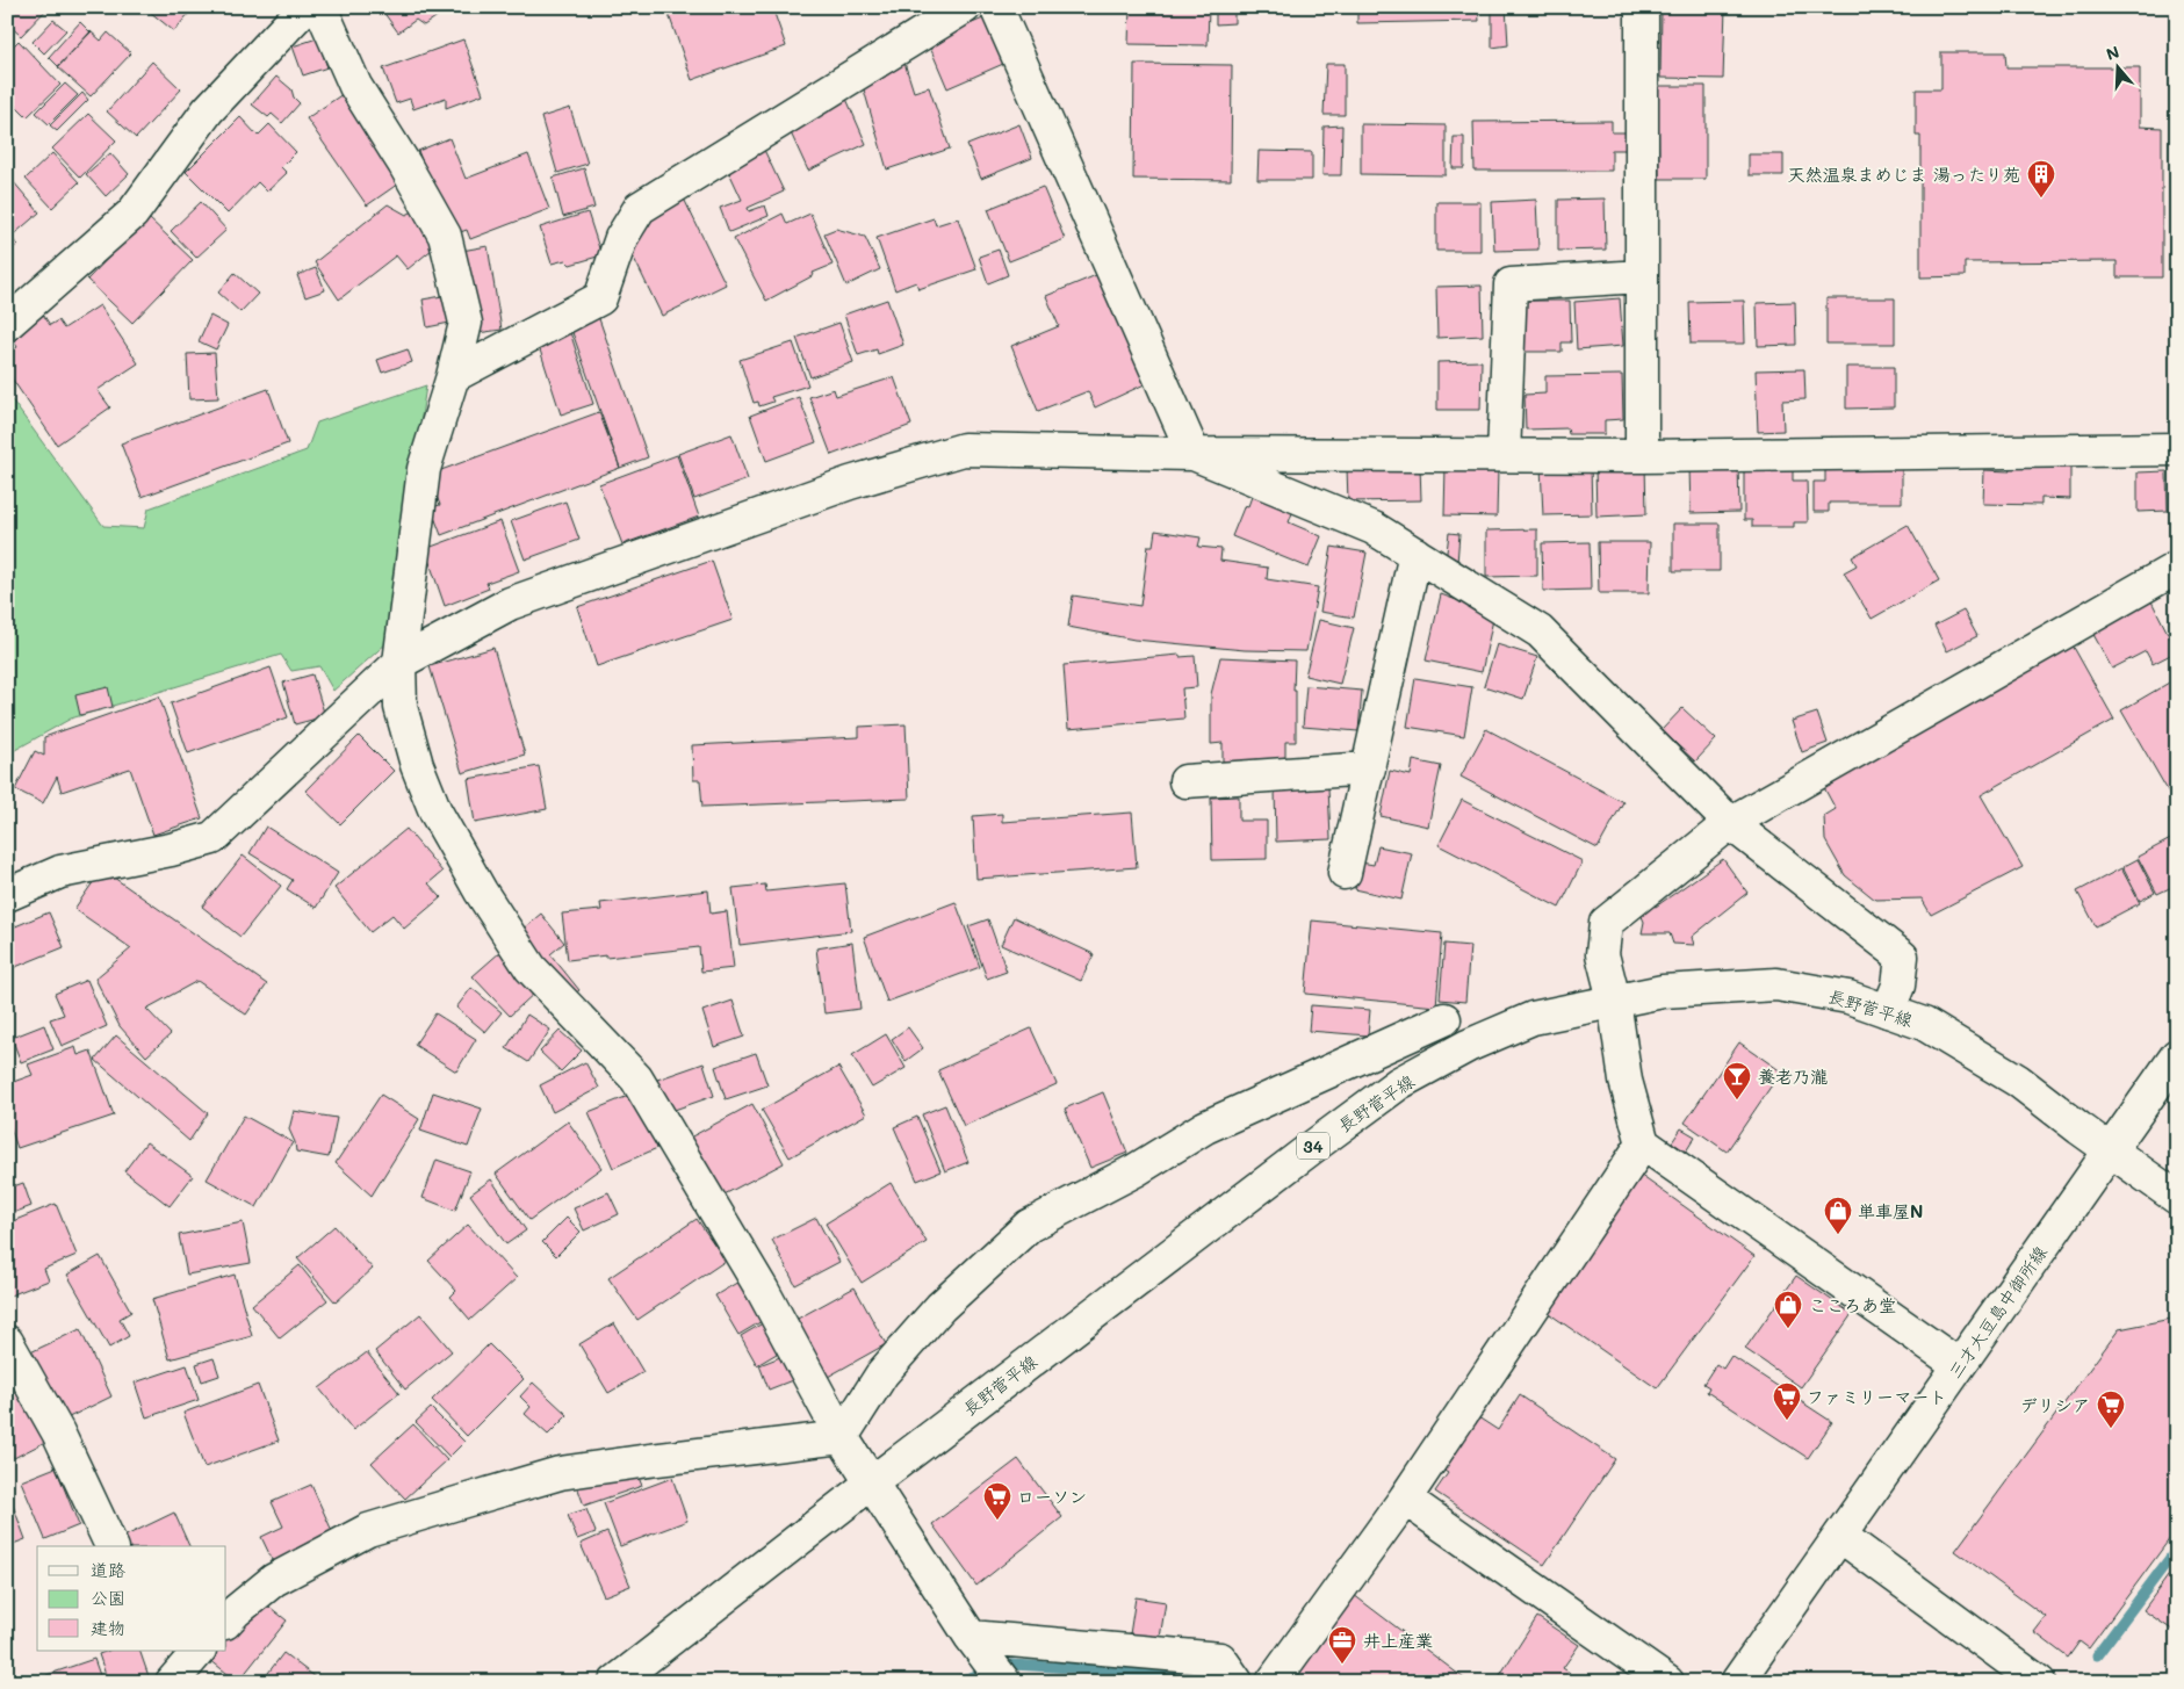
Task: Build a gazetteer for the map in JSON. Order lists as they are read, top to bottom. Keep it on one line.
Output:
{"streets":{"street":["長野菅平線","34","三才大豆島中御所線"]},"crossings":[["長野菅平線","三才大豆島中御所線"]],"places":{"building":["天然温泉まめじま 湯ったり苑"],"bar":["養老乃瀧"],"shop":["単車屋N","こころあ堂"],"supermarket":["ファミリーマート","デリシア","ローソン"],"office":["井上産業"]},"legend":["道路","公園","建物"],"north":"top"}
